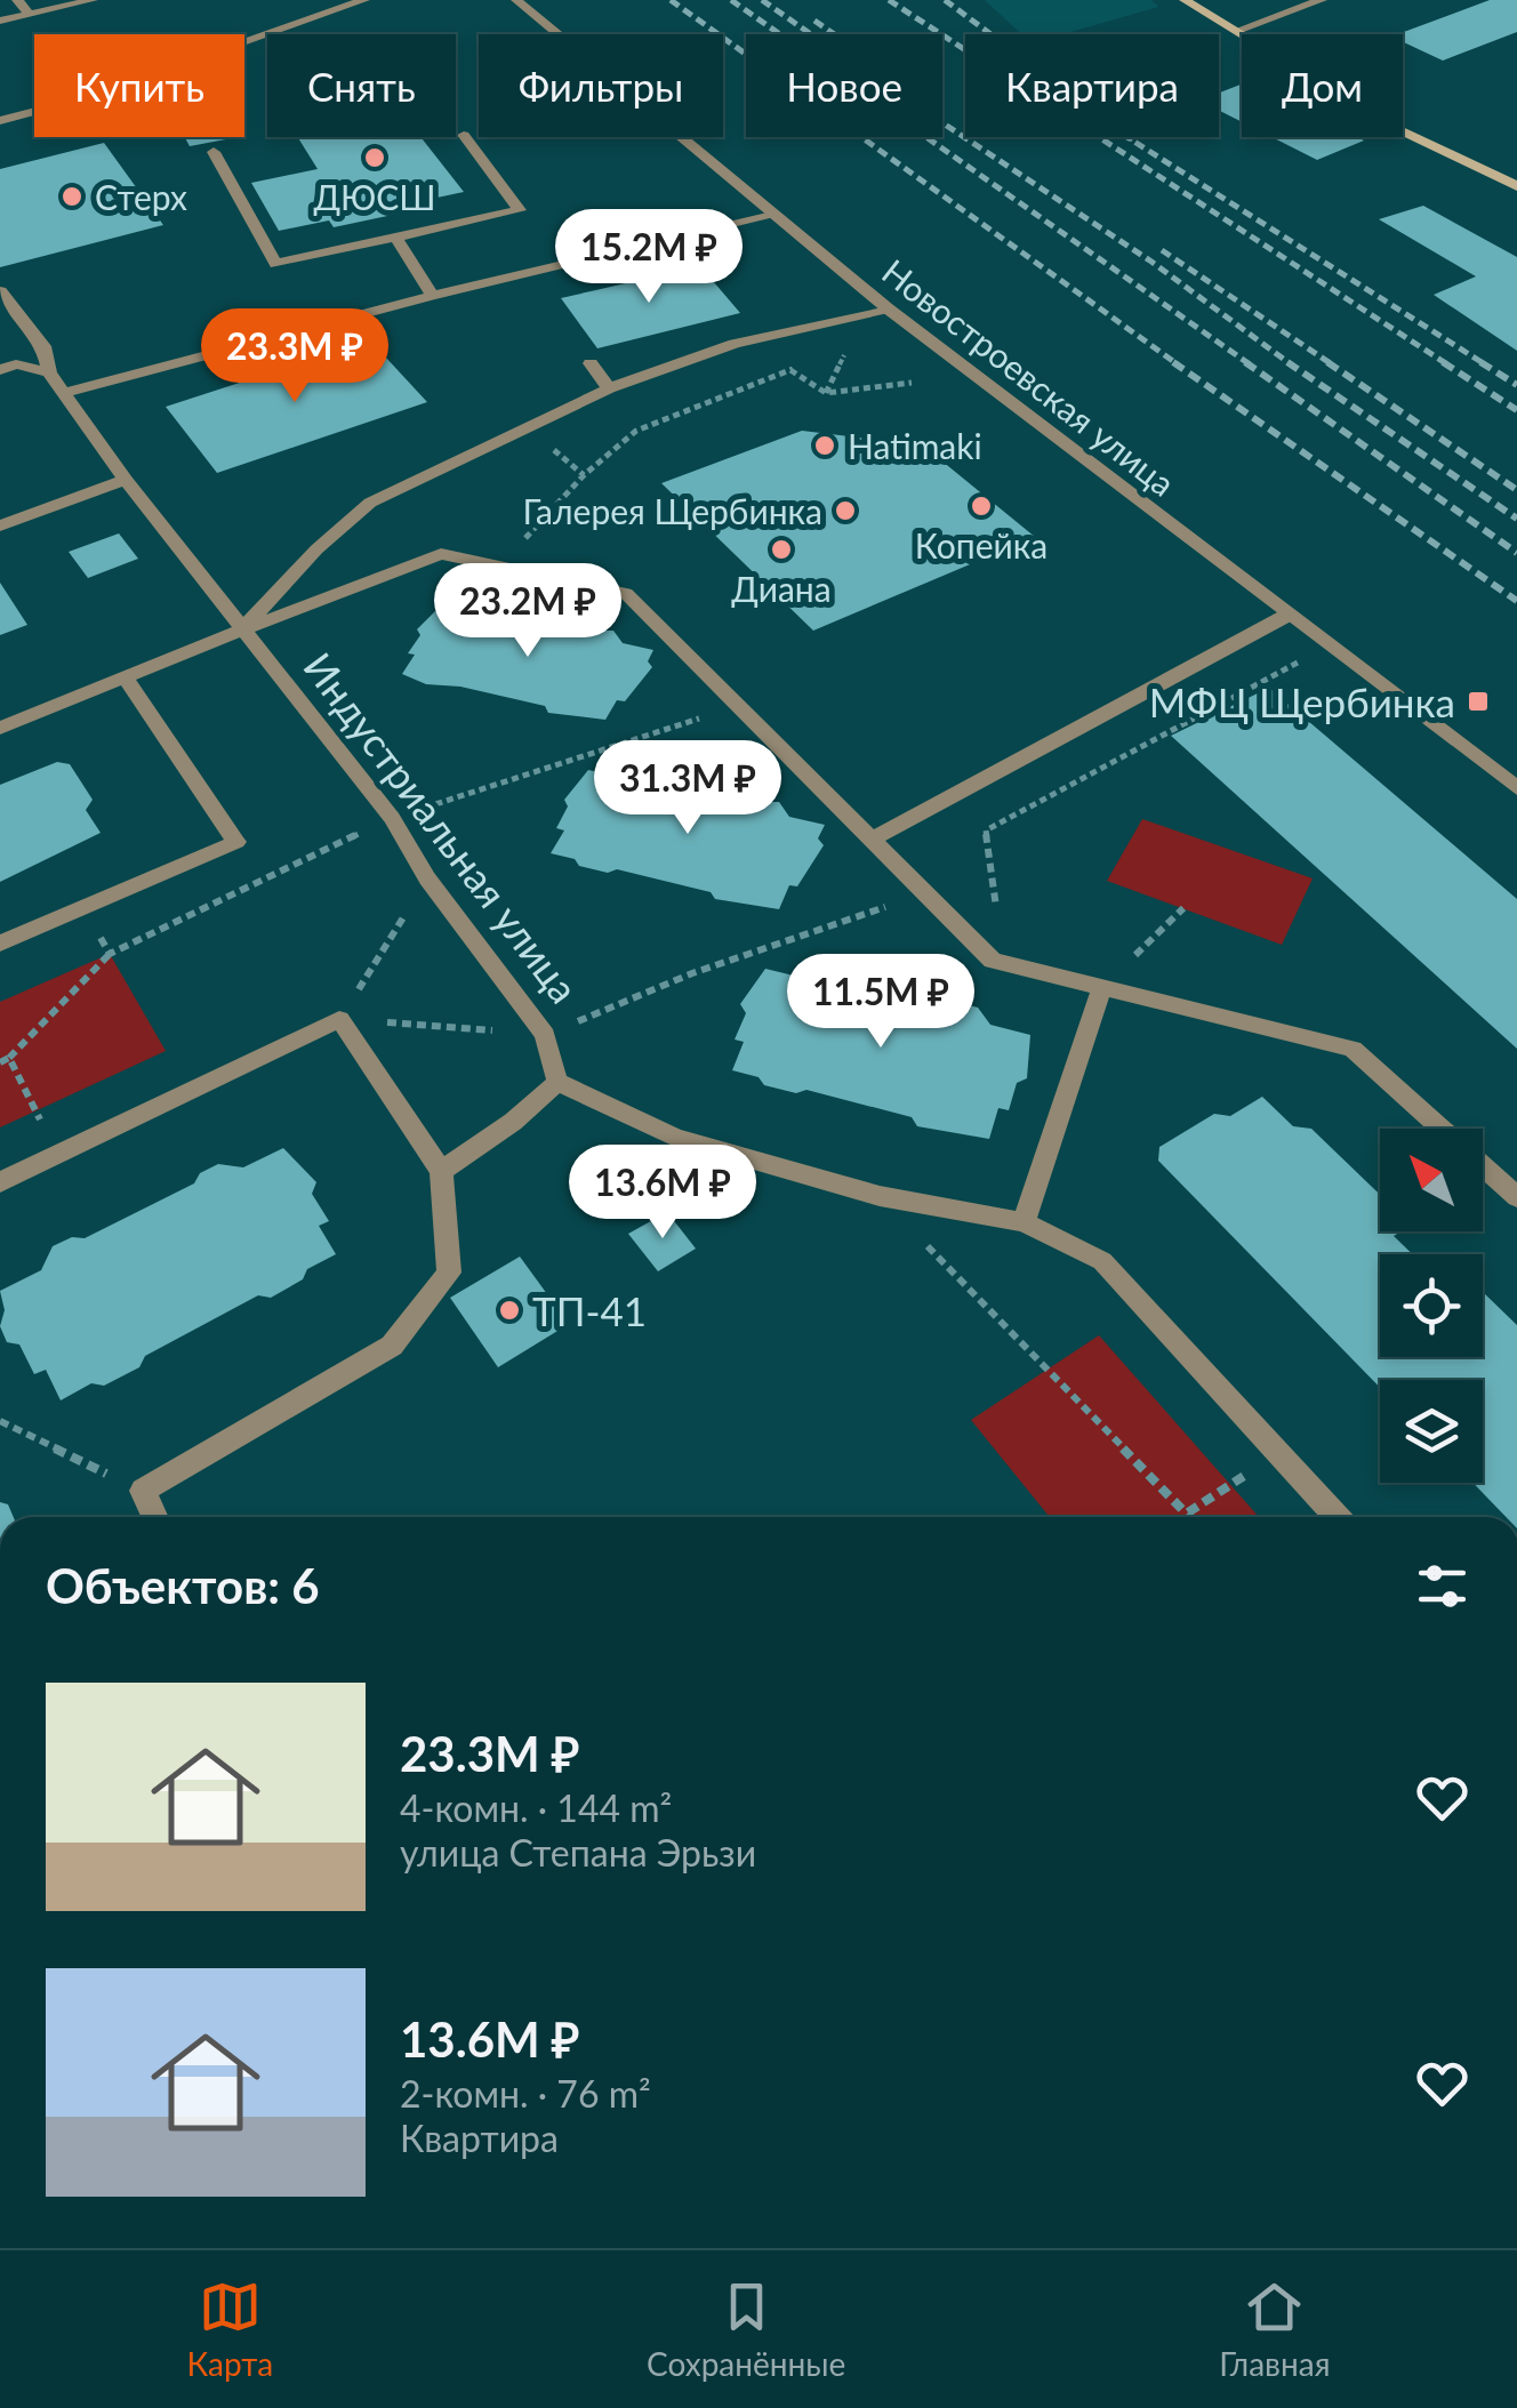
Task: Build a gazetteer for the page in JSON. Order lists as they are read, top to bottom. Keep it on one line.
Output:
{"streets":{"street":["Новостроевская улица","Индустриальная улица"]},"places":{"other":["ДЮСШ","Стерх","Hatimaki","Копейка","Галерея Щербинка","Диана","ТП-41"],"transit":["МФЦ Щербинка"]},"north":"top left","page":{"chip":["Купить","Снять","Фильтры","Новое","Квартира","Дом"],"price":["15.2M ₽","23.3M ₽","23.2M ₽","31.3M ₽","11.5M ₽","13.6M ₽"],"heading":"Объектов: 6","list":[{"name":"23.3M ₽","note":"4-комн. · 144 m² · улица Степана Эрьзи"},{"name":"13.6M ₽","note":"2-комн. · 76 m² · Квартира"}],"tabs":["Карта","Сохранённые","Главная"]}}
